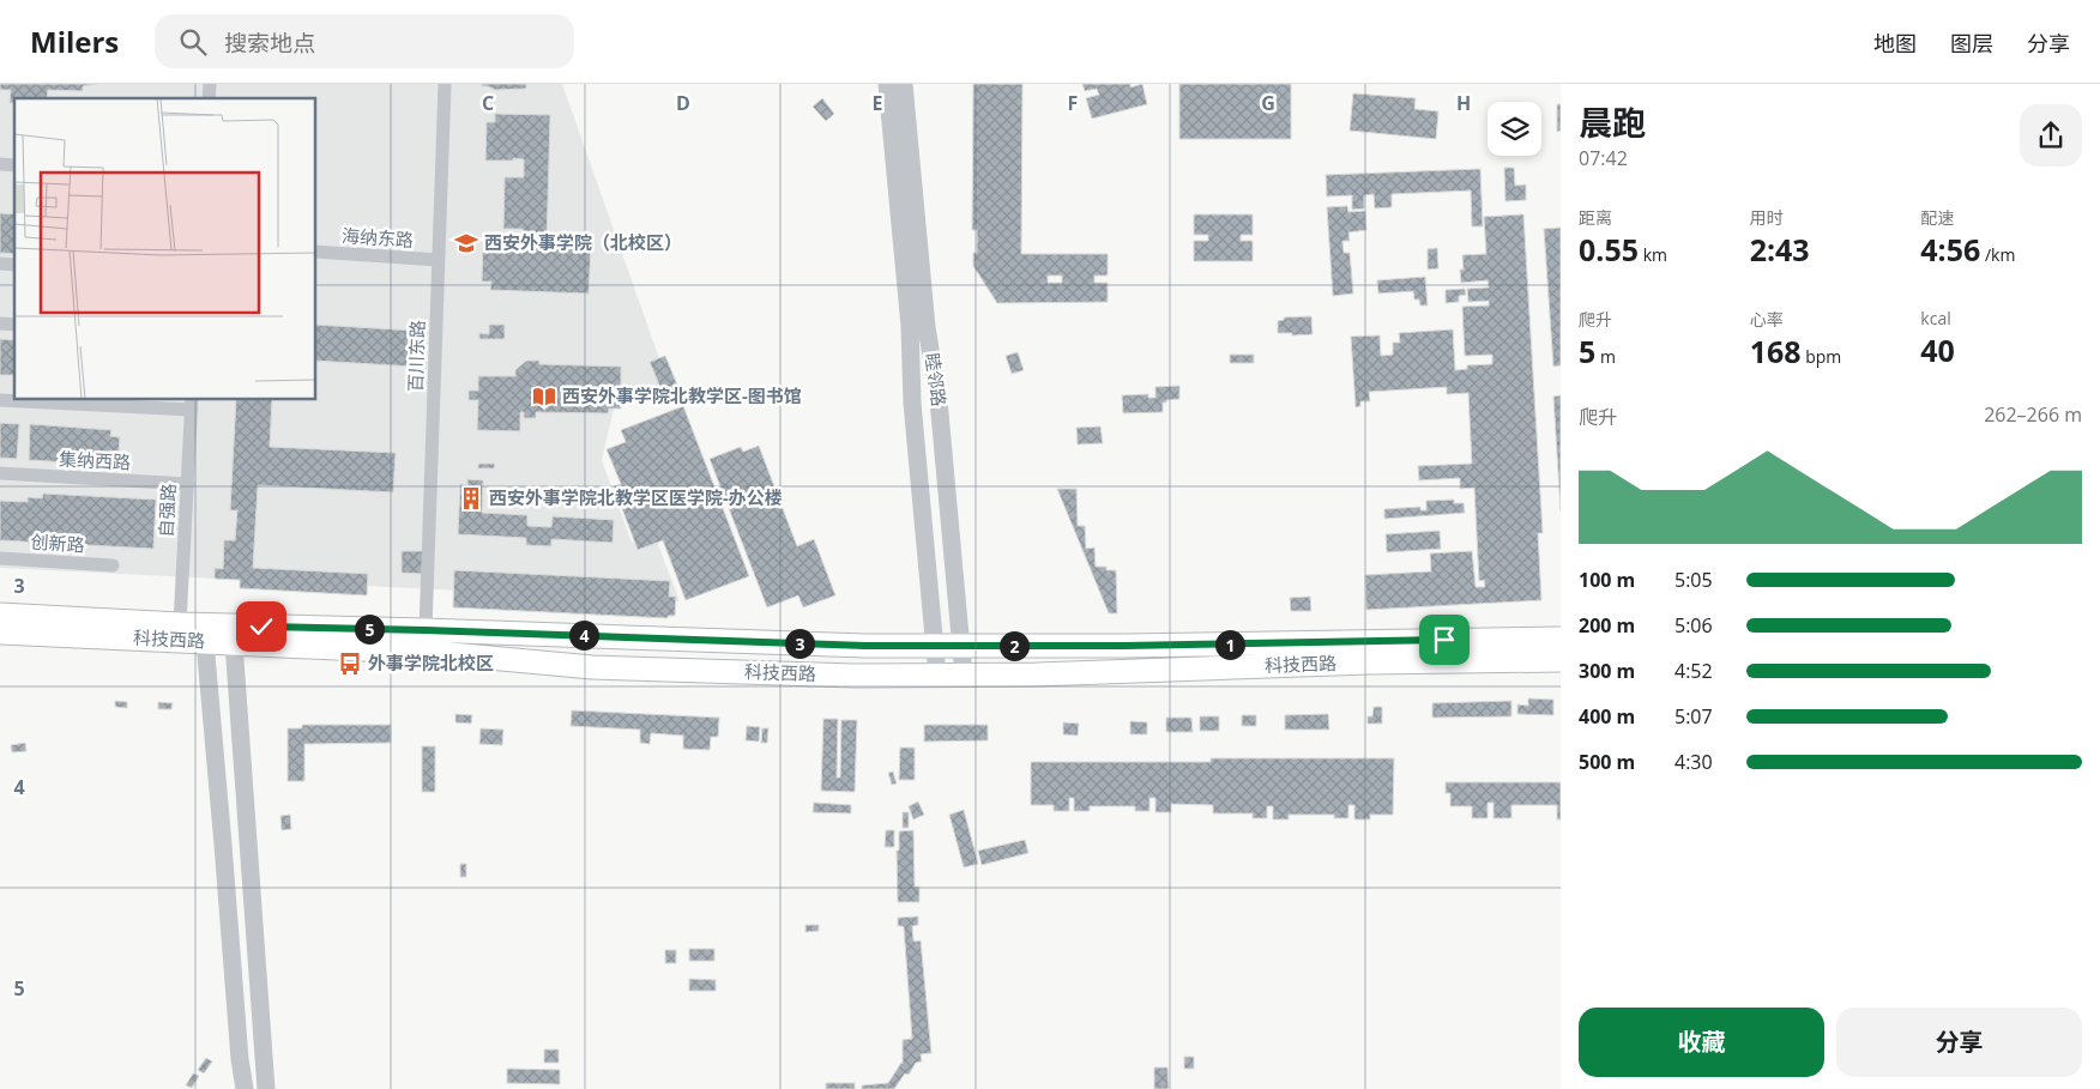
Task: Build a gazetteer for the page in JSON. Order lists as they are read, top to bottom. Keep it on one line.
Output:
{"streets":{"main road":["科技西路"],"street":["海纳东路","百川东路","睦邻路","集纳西路","自强路","创新路"]},"crossings":[["海纳东路","百川东路"],["百川东路","科技西路"],["睦邻路","科技西路"],["集纳西路","自强路"],["自强路","科技西路"]],"places":{"school or university":["西安外事学院（北校区）"],"library":["西安外事学院北教学区-图书馆"],"building":["西安外事学院北教学区医学院-办公楼"],"bus stop":["外事学院北校区"]},"page":{"header":"Milers","search":"搜索地点","nav":["地图","图层","分享"],"heading":["晨跑","07:42"],"stats":[["距离","0.55 km"],["用时","2:43"],["配速","4:56 /km"],["爬升","5 m"],["心率","168 bpm"],["kcal","40"]],"chart":["爬升","262–266 m"],"list":[{"name":"100 m","note":"5:05"},{"name":"200 m","note":"5:06"},{"name":"300 m","note":"4:52"},{"name":"400 m","note":"5:07"},{"name":"500 m","note":"4:30"}],"pins":["5","4","3","1","2"],"buttons":["收藏","分享"]},"grid":{"columns":["C","D","E","F","G","H"],"rows":["3","4","5"]}}
